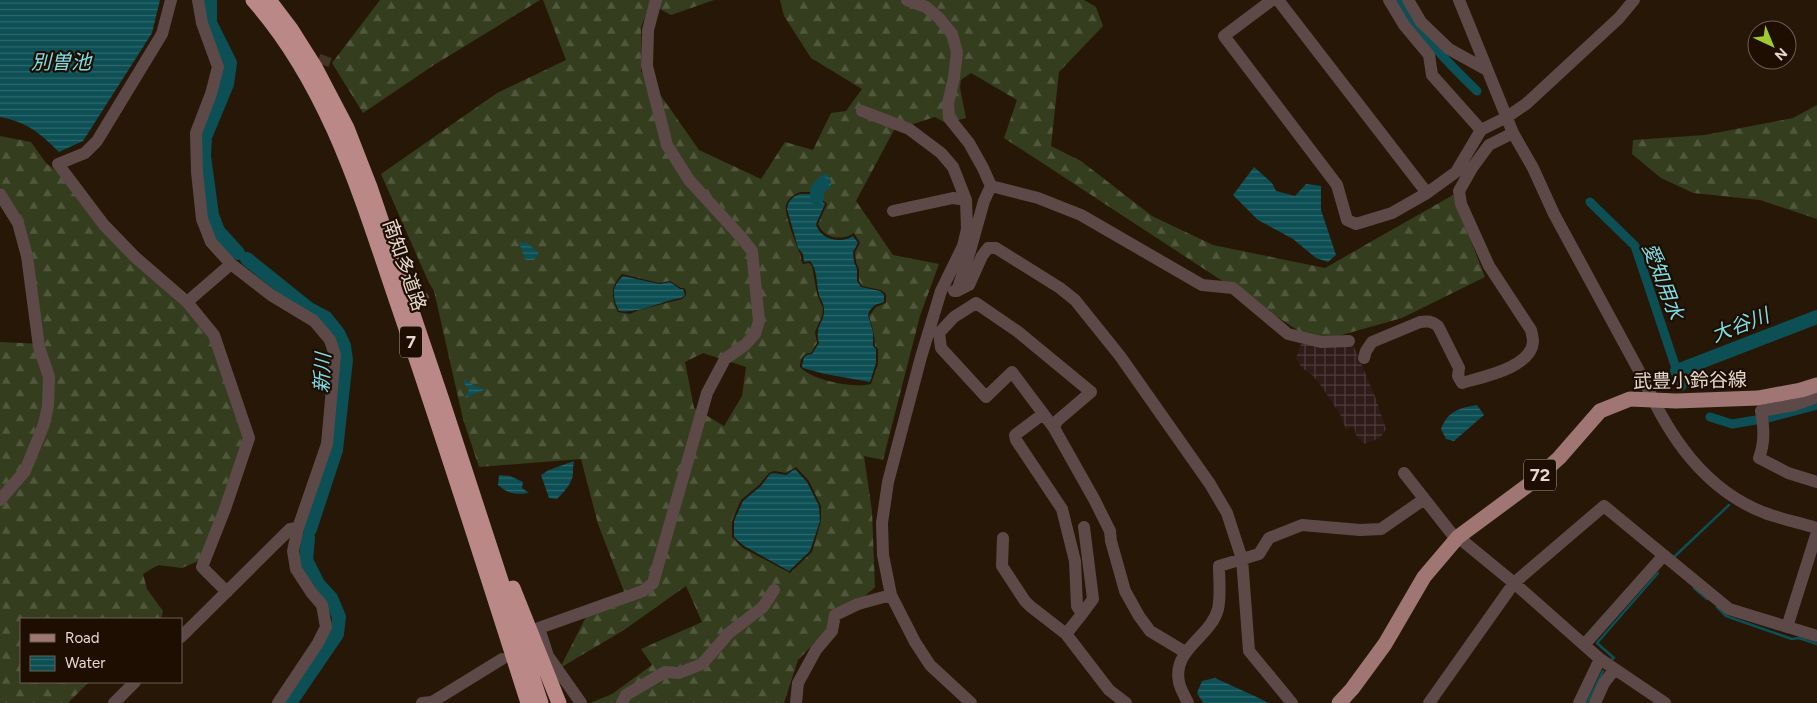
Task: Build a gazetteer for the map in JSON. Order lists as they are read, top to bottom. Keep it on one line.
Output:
{"streets":{"highway":["南知多道路","7"],"main road":["武豊小鈴谷線","72"]},"water":["別曽池","愛知用水","大谷川","新川"],"legend":["Road","Water"],"north":"bottom right"}
